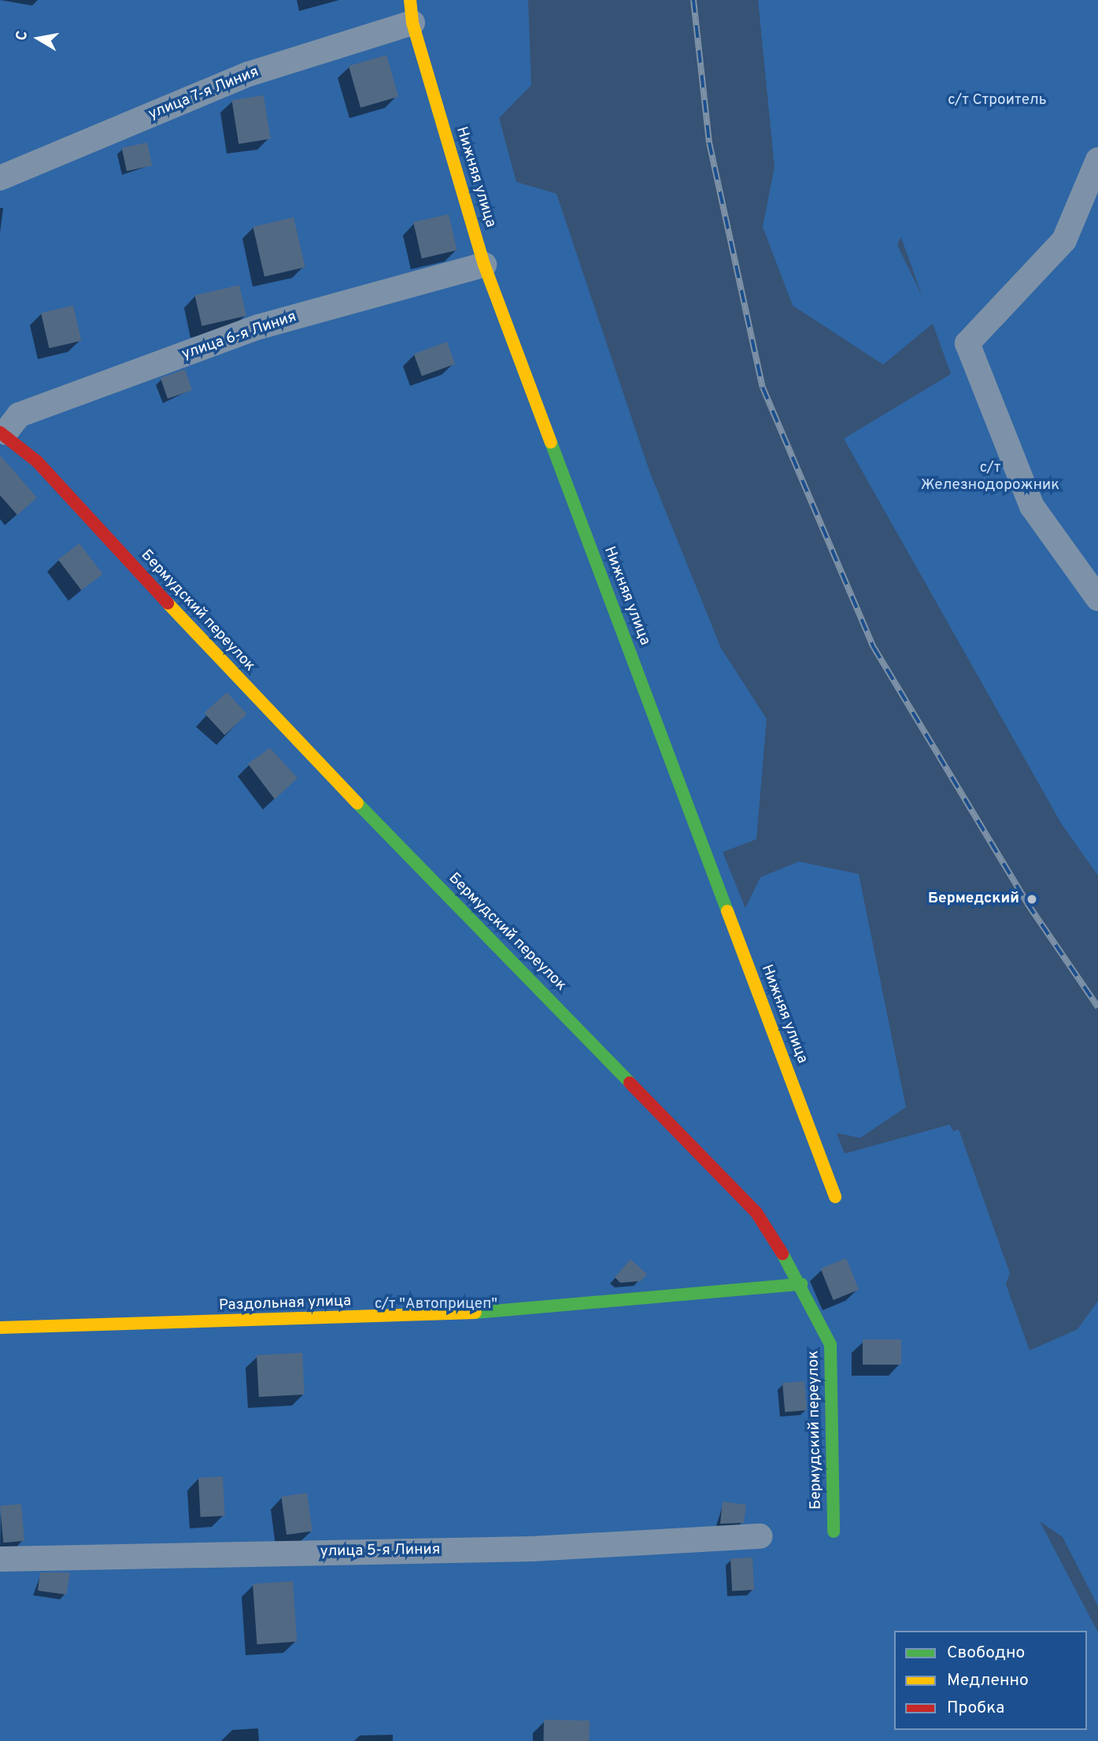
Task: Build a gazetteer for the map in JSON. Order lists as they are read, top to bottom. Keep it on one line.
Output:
{"streets":{"street":["улица 7-я Линия","Нижняя улица","улица 6-я Линия","Бермудский переулок","Раздольная улица","улица 5-я Линия"]},"crossings":[["улица 7-я Линия","Нижняя улица"],["Нижняя улица","улица 6-я Линия"],["улица 6-я Линия","Бермудский переулок"],["Бермудский переулок","Раздольная улица"]],"parks":["с/т Строитель","с/т Железнодорожник","с/т \"Автоприцеп\""],"places":["Бермедский"],"legend":["Свободно","Медленно","Пробка"],"north":"left"}
